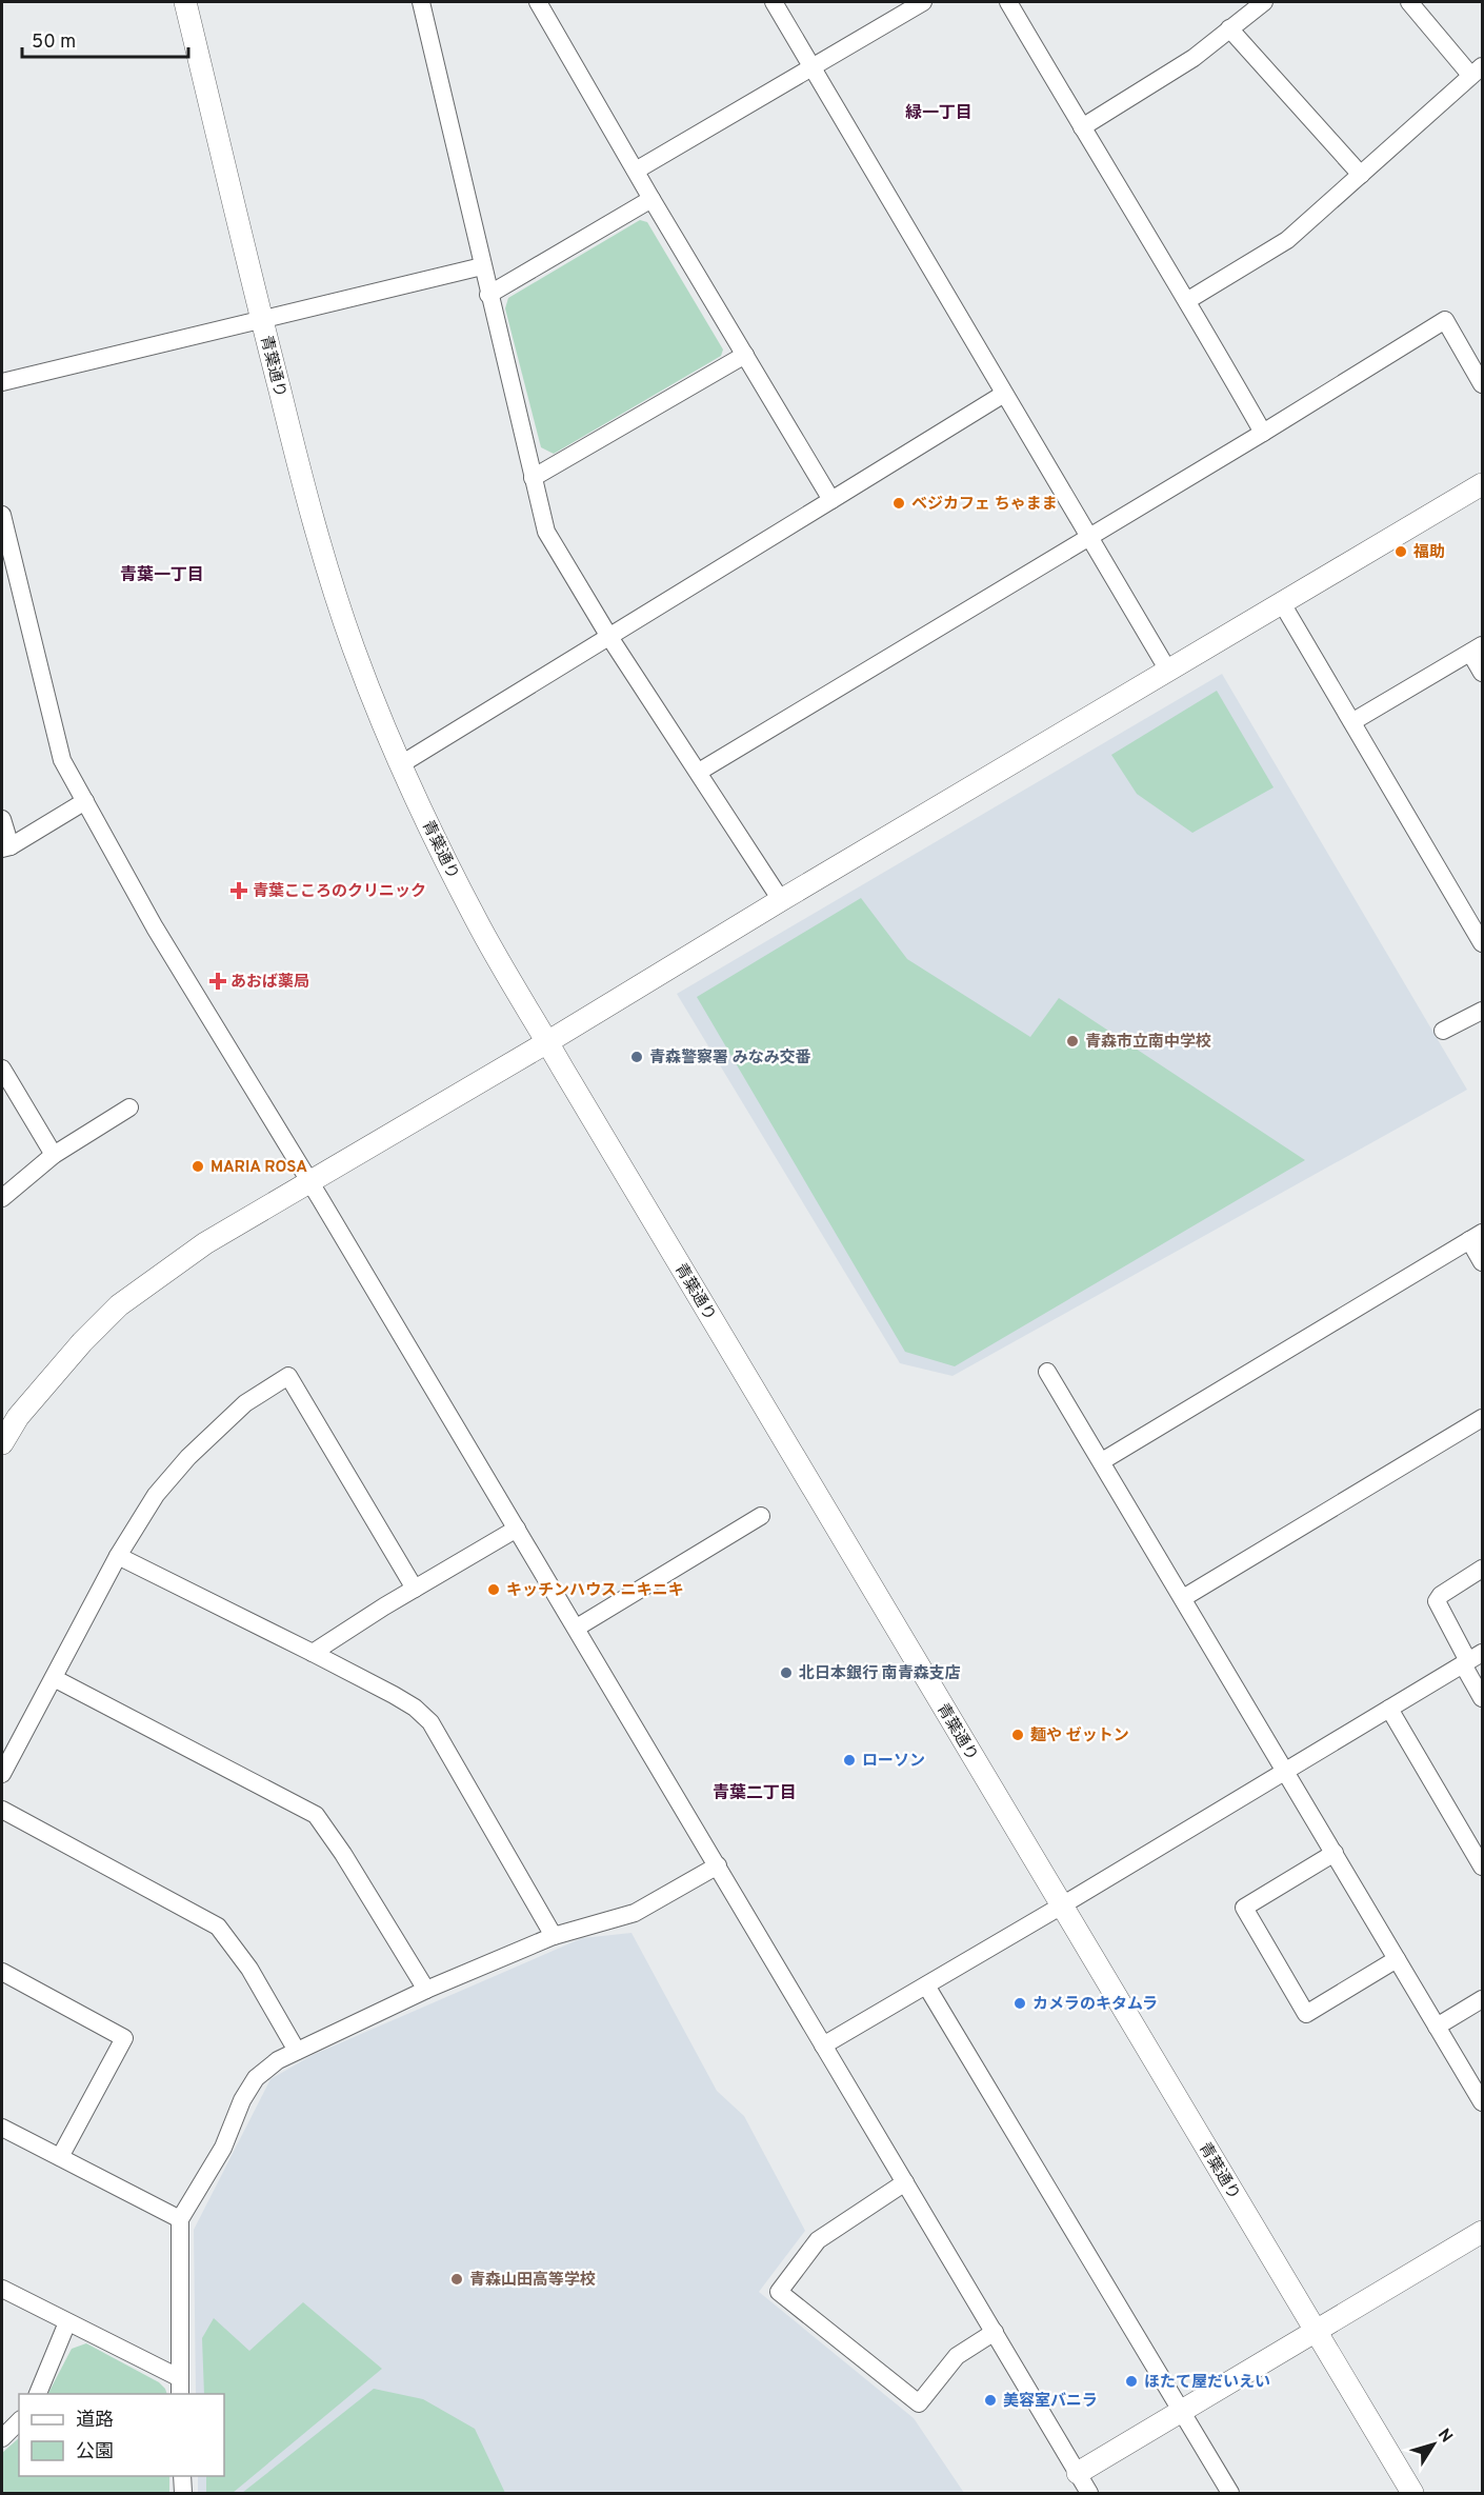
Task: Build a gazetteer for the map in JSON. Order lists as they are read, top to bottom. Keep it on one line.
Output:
{"streets":{"street":["青葉通り"]},"districts":["緑一丁目","青葉一丁目","青葉二丁目"],"places":{"other":["ベジカフェ ちゃまま","福助","青森市立南中学校","青森警察署 みなみ交番","MARIA ROSA","キッチンハウス ニキニキ","北日本銀行 南青森支店","麺や ゼットン","ローソン","カメラのキタムラ","青森山田高等学校","ほたて屋だいえい","美容室バニラ"],"health":["青葉こころのクリニック","あおば薬局"]},"legend":["道路","公園"],"scale_bar":"50 m","north":"top right"}
